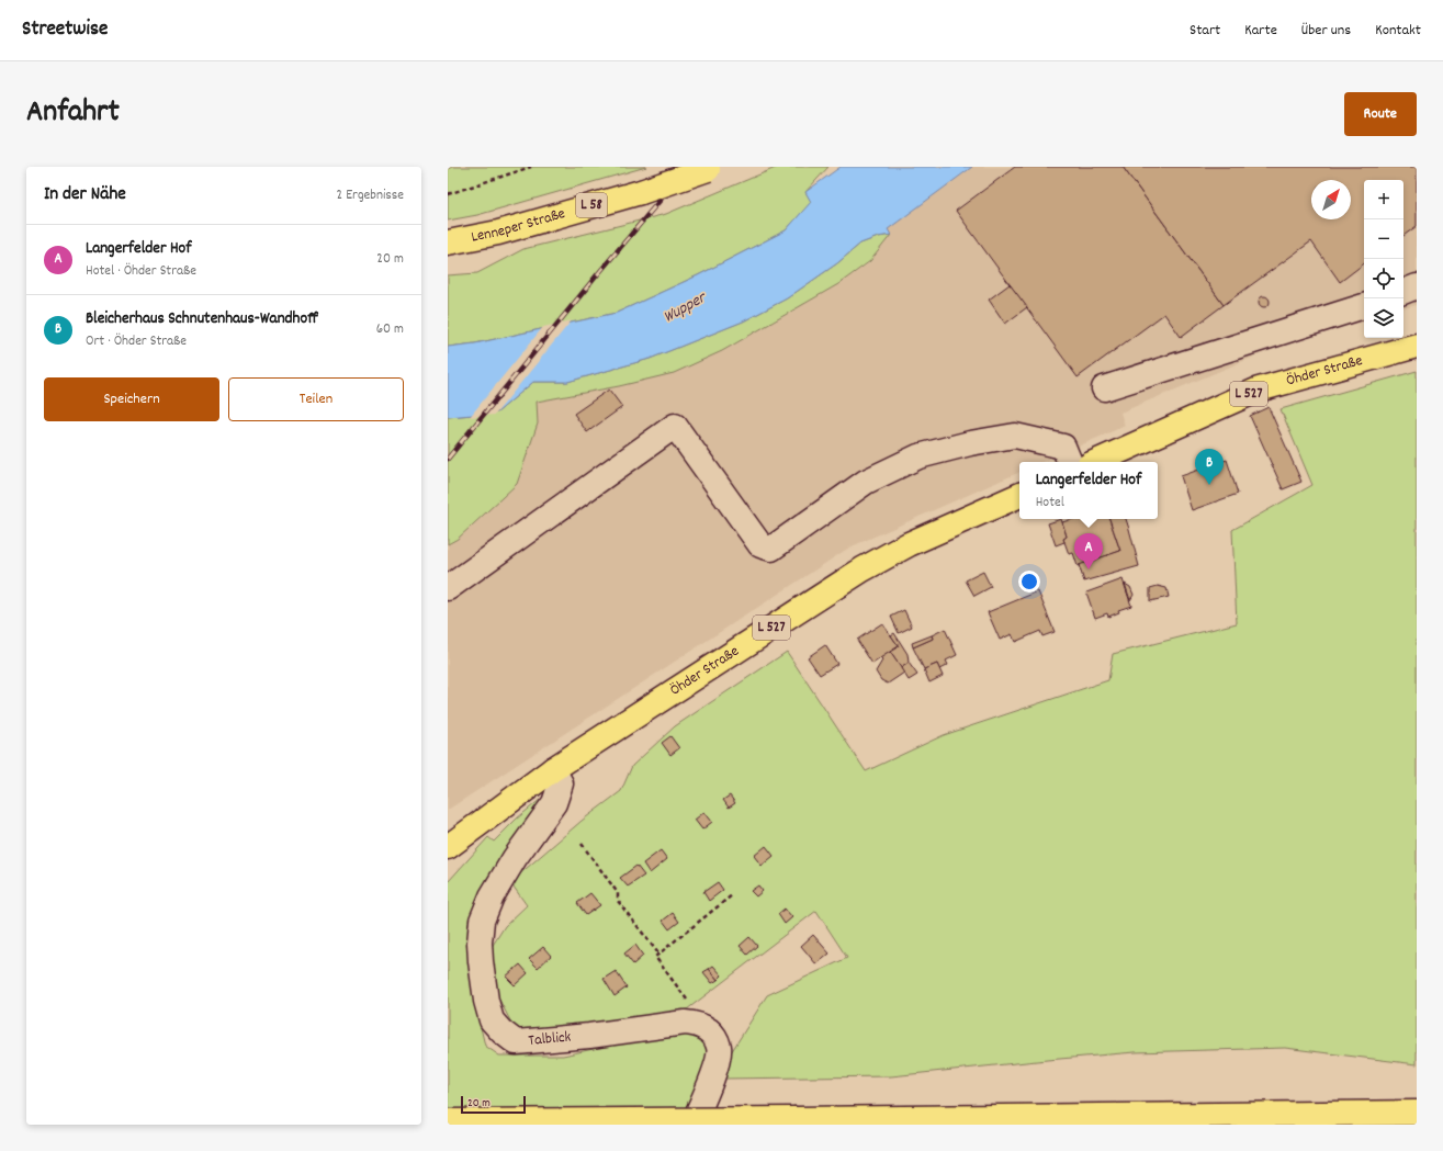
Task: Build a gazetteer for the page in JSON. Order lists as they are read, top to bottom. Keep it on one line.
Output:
{"streets":{"main road":["L 58","Lenneper Straße","Öhder Straße","L 527"],"street":["Talblick"]},"crossings":[["Öhder Straße","Talblick"]],"water":["Wupper"],"scale_bar":"20 m","north":"top right","page":{"header":"Streetwise","nav":["Start","Karte","Über uns","Kontakt"],"title":"Anfahrt","buttons":["Route",["Speichern","Teilen"]],"heading":["In der Nähe","2 Ergebnisse"],"map_buttons":["+","−"],"list":[{"mark":"A","name":"Langerfelder Hof","note":"Hotel · Öhder Straße","value":"20 m"},{"mark":"B","name":"Bleicherhaus Schnutenhaus-Wandhoff","note":"Ort · Öhder Straße","value":"60 m"}],"pins":["B","A"],"popup":["Langerfelder Hof","Hotel"],"scale":"20 m"}}
